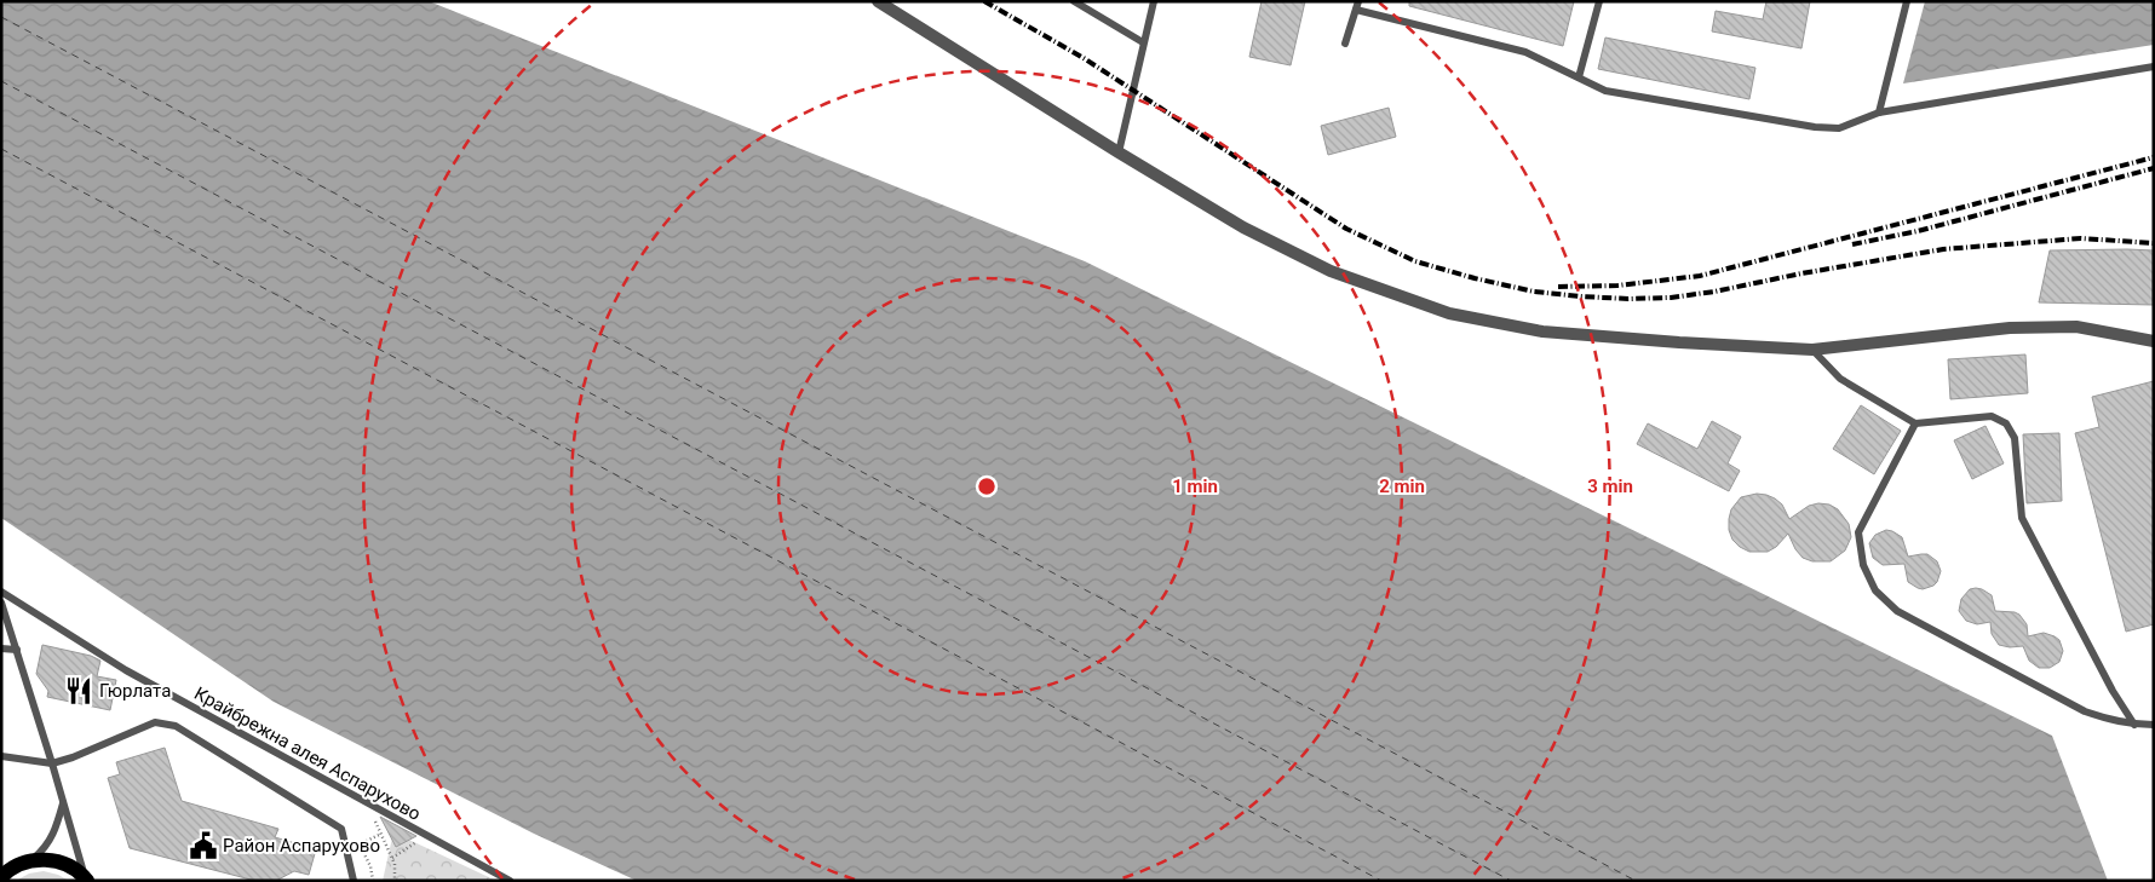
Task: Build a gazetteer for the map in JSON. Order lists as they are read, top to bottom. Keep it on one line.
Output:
{"streets":{"lane":["Крайбрежна алея Аспарухово"]},"places":{"restaurant":["Гюрлата"],"public building":["Район Аспарухово"]},"rings":["1 min","2 min","3 min"]}
